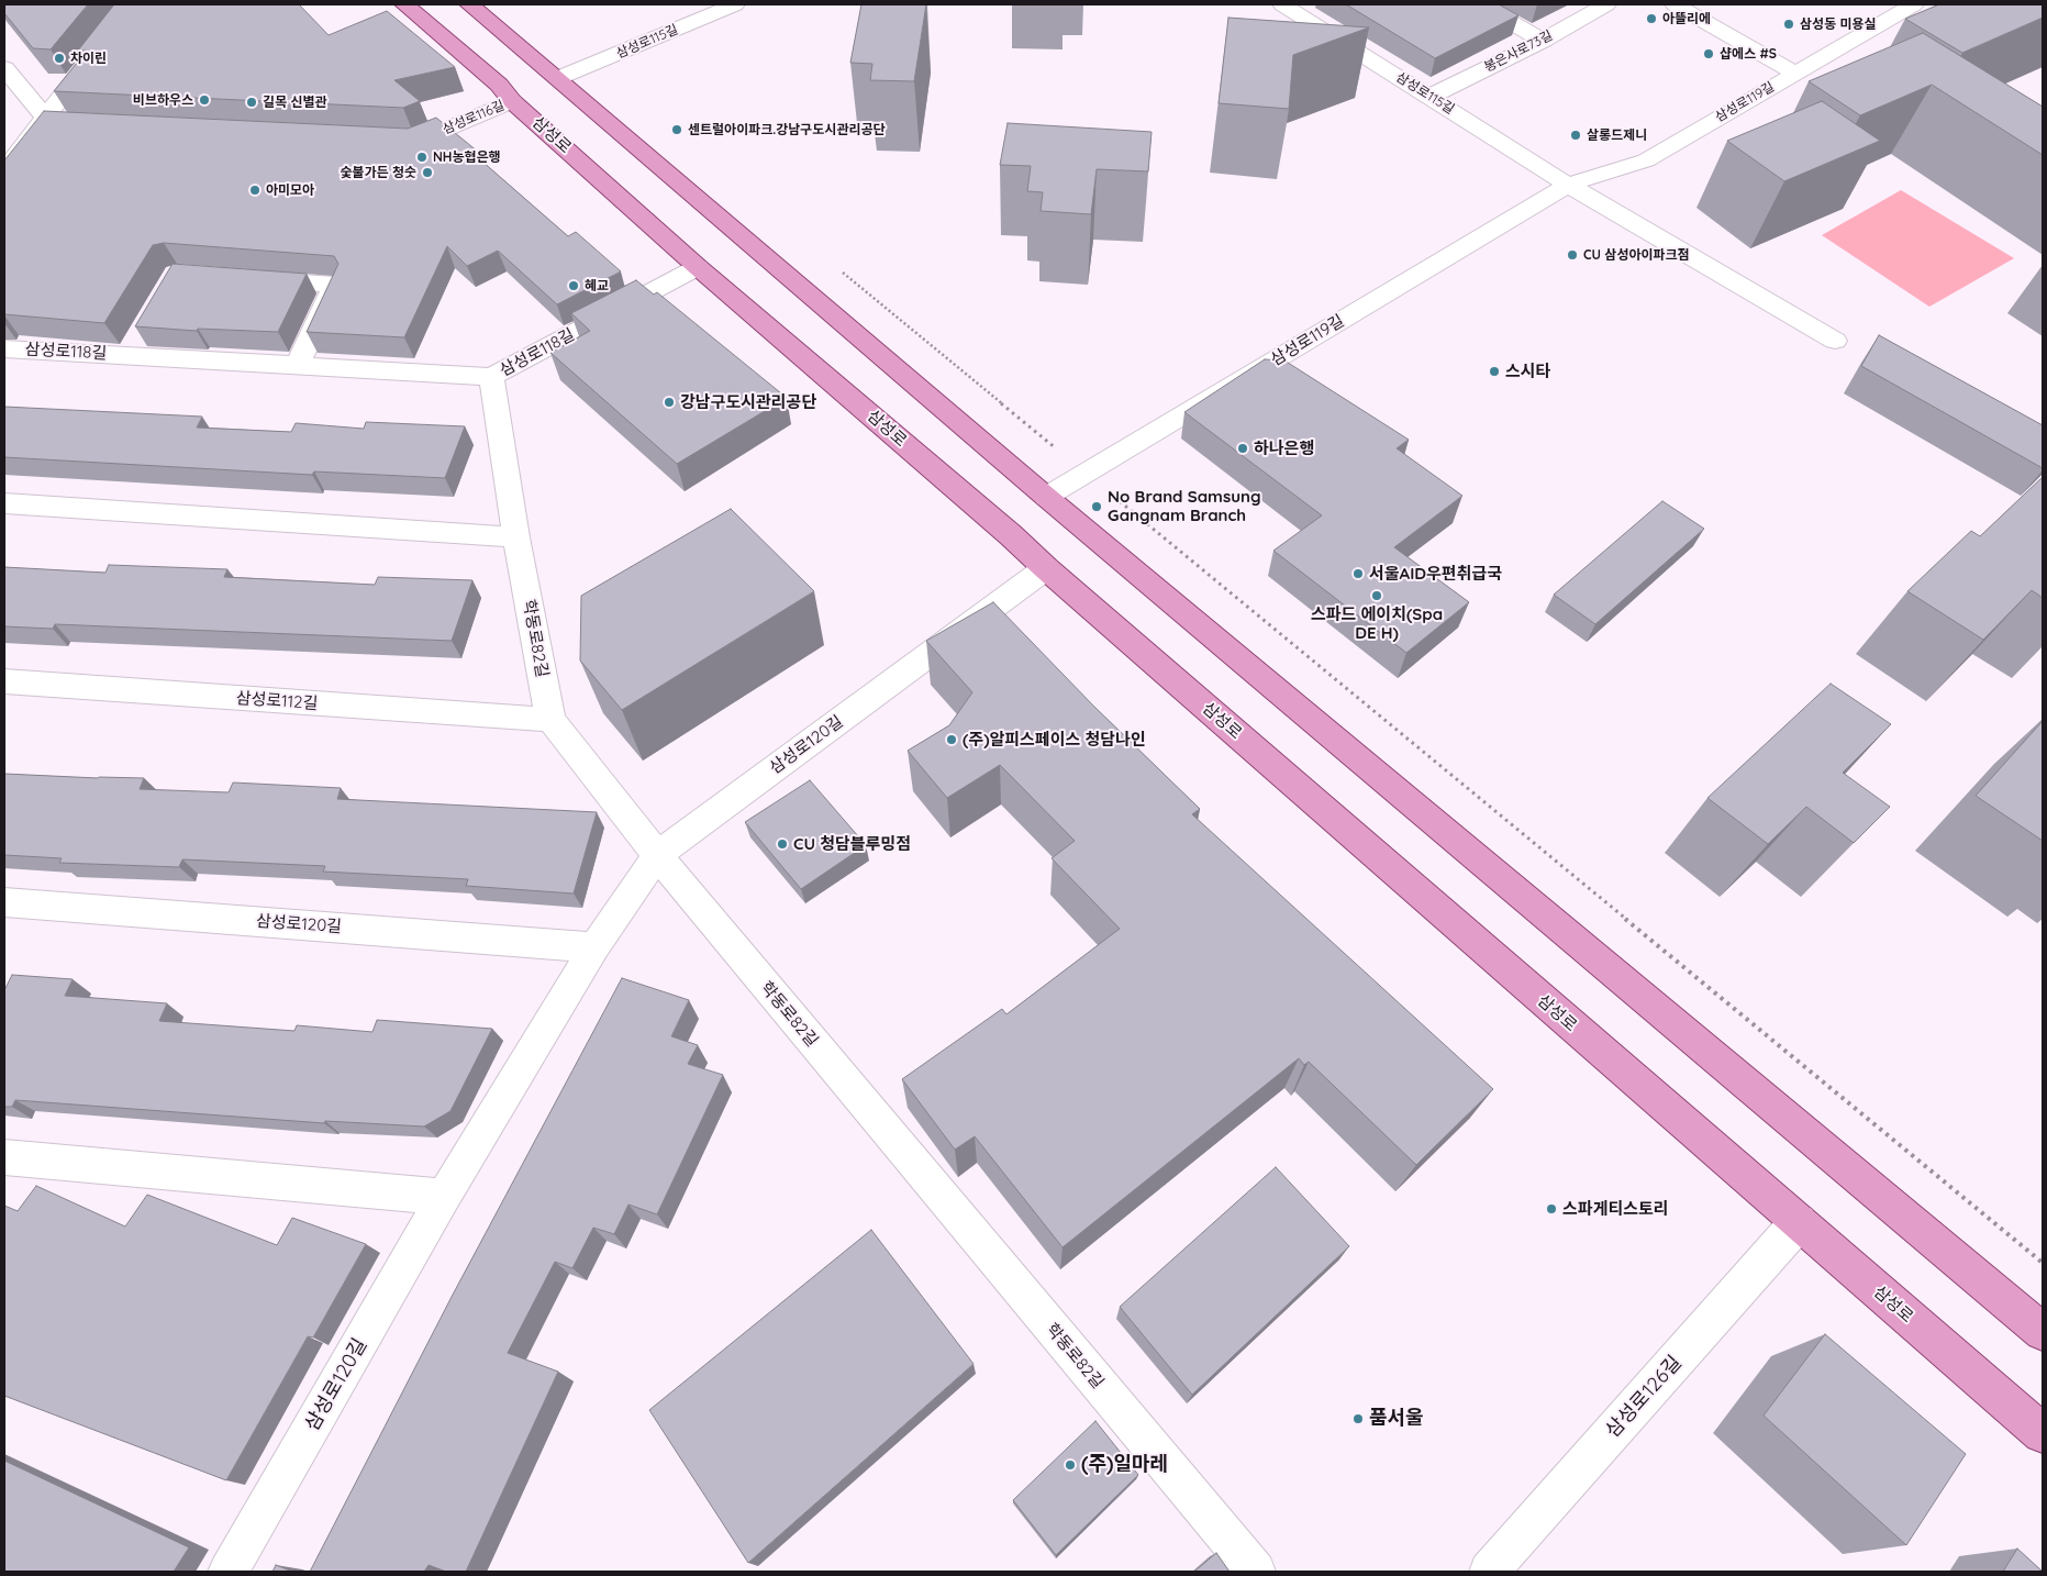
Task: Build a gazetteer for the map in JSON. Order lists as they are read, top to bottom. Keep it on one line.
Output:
{"streets":{"main road":["삼성로"],"street":["삼성로115길","봉은사로73길","삼성로119길","삼성로116길","삼성로118길","학동로82길","삼성로112길","삼성로120길","삼성로126길"]},"crossings":[["삼성로115길","봉은사로73길"],["삼성로115길","삼성로119길"],["삼성로116길","삼성로"],["삼성로","삼성로118길"],["삼성로","삼성로120길"],["삼성로","삼성로126길"],["삼성로118길","학동로82길"],["학동로82길","삼성로112길"],["학동로82길","삼성로120길"]],"places":["아뜰리에","삼성동 미용실","샵에스 #S","차이린","비브하우스","길목 신별관","센트럴아이파크.강남구도시관리공단","살롱드제니","NH농협은행","숯불가든 청숫","아미모아","CU 삼성아이파크점","혜교","스시타","강남구도시관리공단","하나은행","No Brand Samsung Gangnam Branch","서울AID우편취급국","스파드 에이치(Spa DE H)","(주)알피스페이스 청담나인","CU 청담블루밍점","스파게티스토리","품서울","(주)일마레"]}
